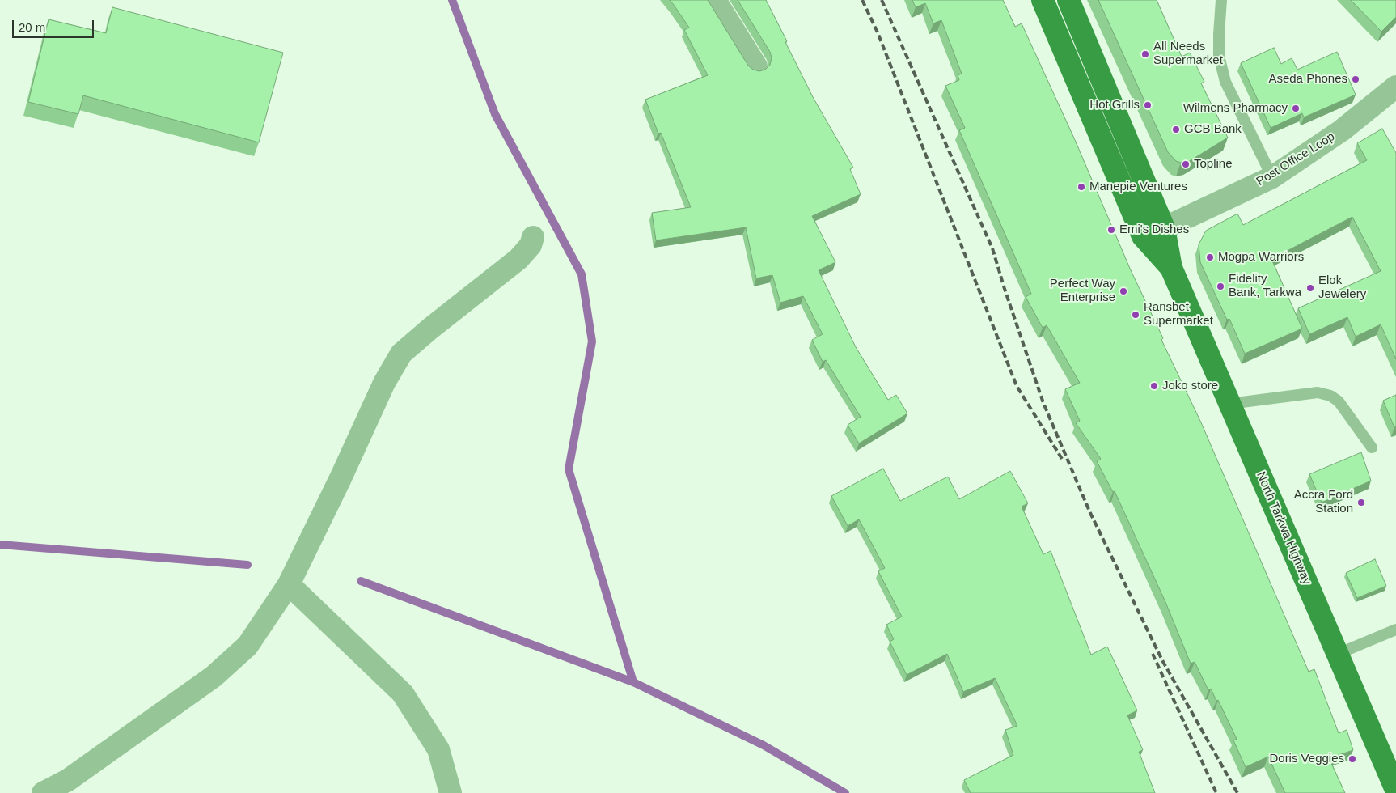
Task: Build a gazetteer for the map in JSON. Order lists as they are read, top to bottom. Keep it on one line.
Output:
{"streets":{"main road":["North Tarkwa Highway"],"street":["Post Office Loop"]},"crossings":[["Post Office Loop","North Tarkwa Highway"]],"places":["All Needs Supermarket","Aseda Phones","Hot Grills","Wilmens Pharmacy","GCB Bank","Topline","Manepie Ventures","Emi's Dishes","Mogpa Warriors","Fidelity Bank, Tarkwa","Elok Jewelery","Perfect Way Enterprise","Ransbet Supermarket","Joko store","Accra Ford Station","Doris Veggies"],"scale_bar":"20 m"}
